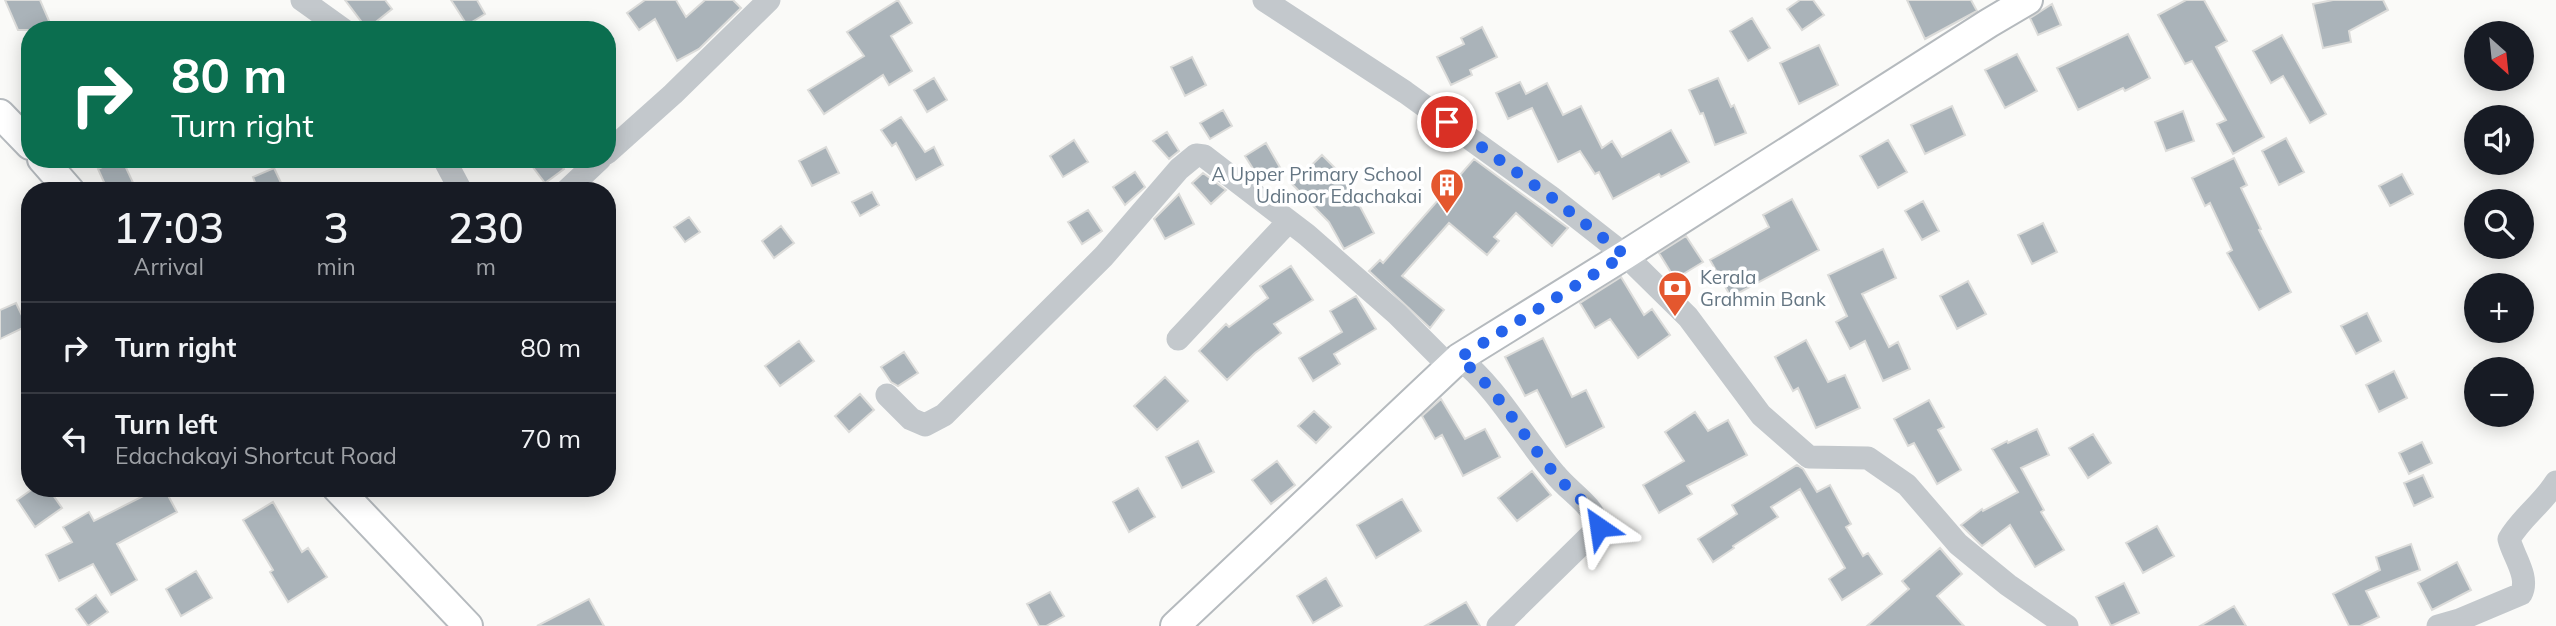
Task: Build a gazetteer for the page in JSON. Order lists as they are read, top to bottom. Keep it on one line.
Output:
{"places":{"building":["A Upper Primary School Udinoor Edachakai"],"bank":["Kerala Grahmin Bank"]},"north":"bottom right","page":{"map_buttons":["+","−"],"turn":["80 m","Turn right"],"eta":["17:03","Arrival","3","min","230","m"],"list":[{"name":"Turn right","value":"80 m"},{"name":"Turn left","note":"Edachakayi Shortcut Road","value":"70 m"}]}}
